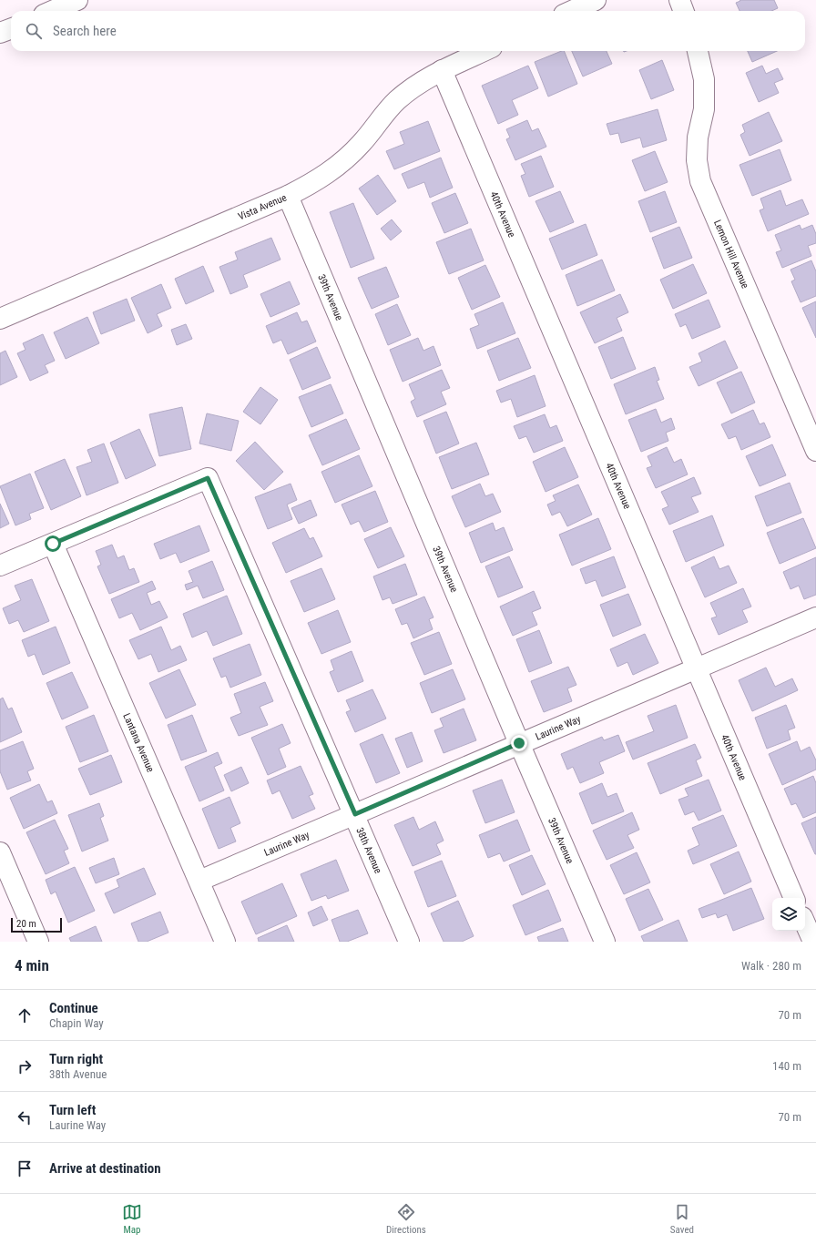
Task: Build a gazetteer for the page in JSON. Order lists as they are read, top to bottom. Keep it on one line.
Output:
{"streets":{"street":["Vista Avenue","40th Avenue","Lemon Hill Avenue","39th Avenue","Laurine Way","Lantana Avenue","38th Avenue"]},"crossings":[["Vista Avenue","40th Avenue"],["Vista Avenue","39th Avenue"],["40th Avenue","Laurine Way"],["39th Avenue","Laurine Way"],["Laurine Way","Lantana Avenue"],["Laurine Way","38th Avenue"],["Lantana Avenue","38th Avenue"]],"scale_bar":"20 m","page":{"search":"Search here","scale":"20 m","heading":["4 min","Walk · 280 m"],"list":[["Continue","Chapin Way","70 m"],["Turn right","38th Avenue","140 m"],["Turn left","Laurine Way","70 m"],"Arrive at destination"],"nav":["Map","Directions","Saved"]}}
